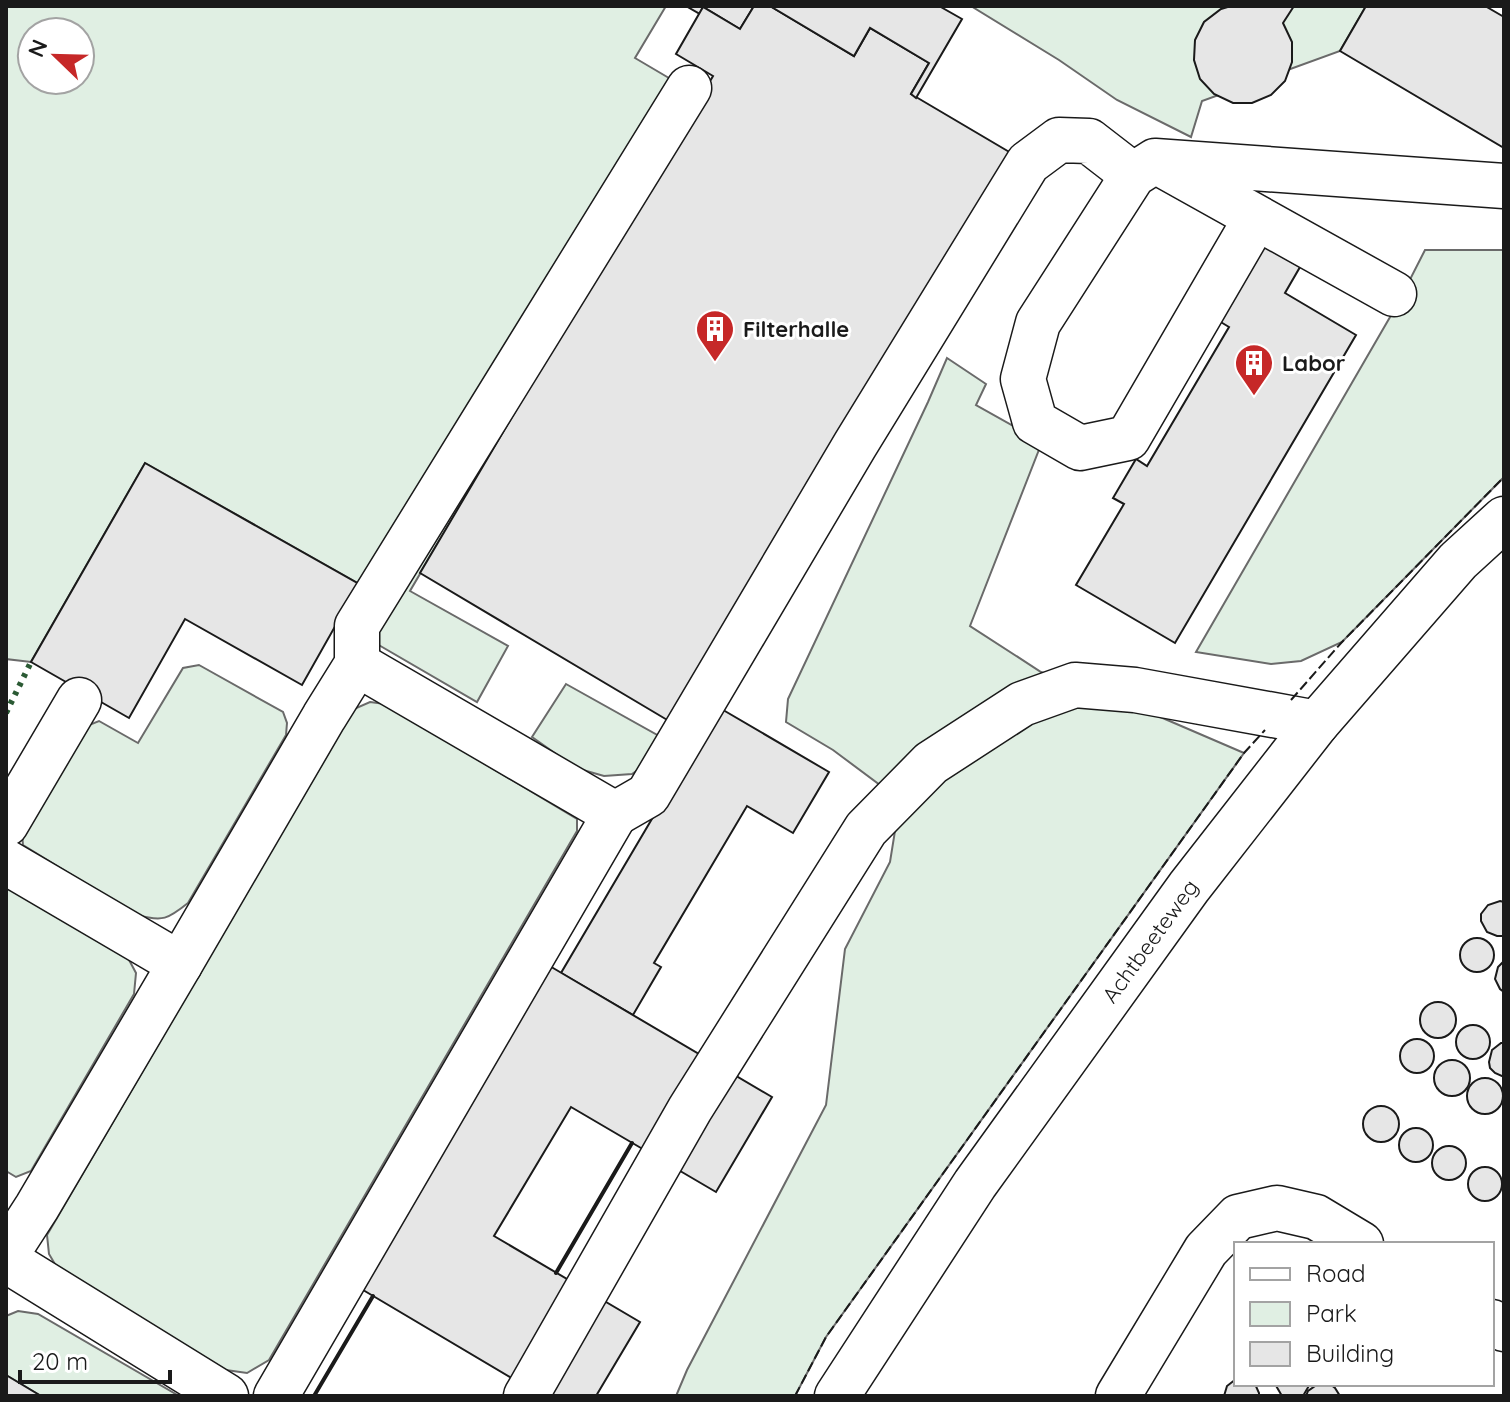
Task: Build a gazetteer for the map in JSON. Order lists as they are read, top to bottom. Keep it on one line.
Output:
{"streets":{"street":["Achtbeeteweg"]},"places":{"building":["Filterhalle","Labor"]},"legend":["Road","Park","Building"],"scale_bar":"20 m","north":"top left"}
